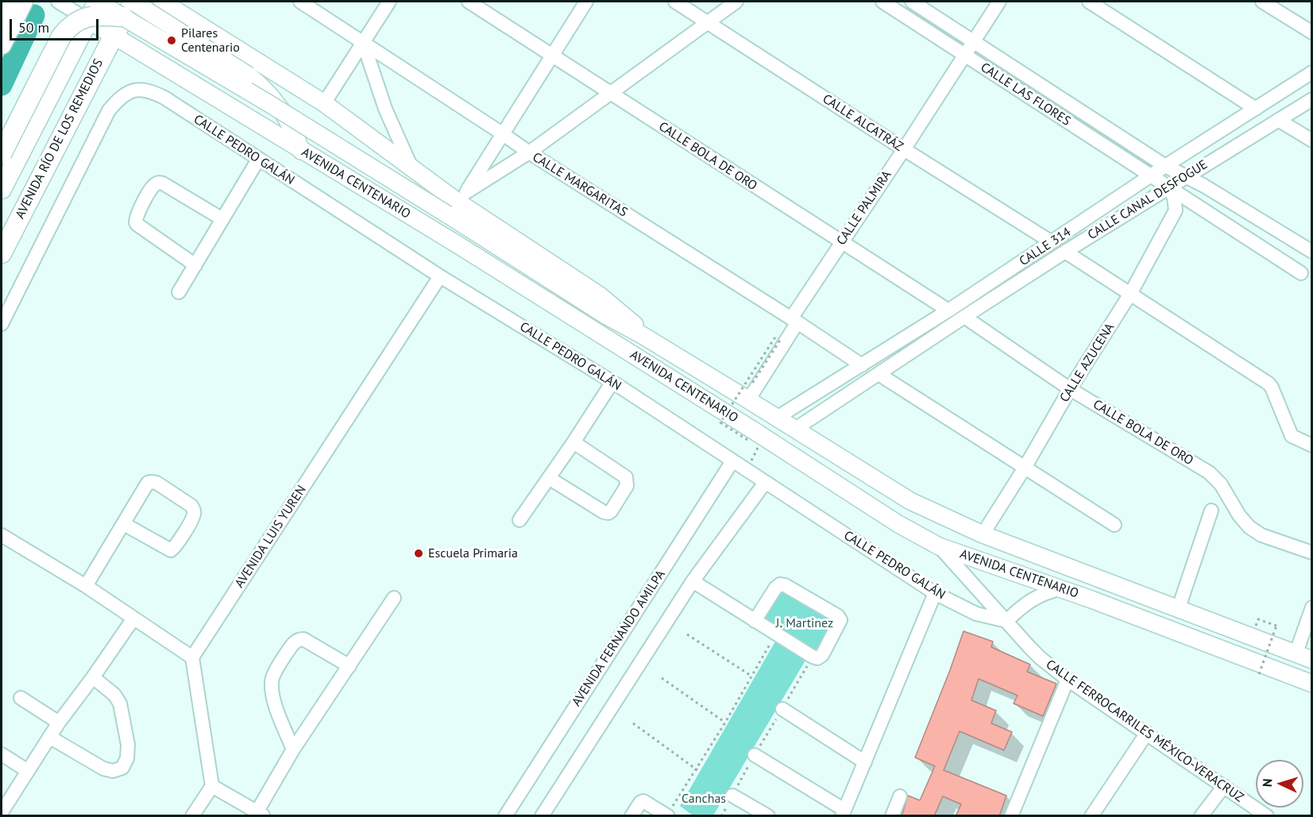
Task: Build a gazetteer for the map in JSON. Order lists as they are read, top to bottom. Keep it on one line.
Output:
{"streets":{"highway":["AVENIDA RÍO DE LOS REMEDIOS"],"main road":["AVENIDA CENTENARIO"],"street":["CALLE LAS FLORES","CALLE ALCATRÁZ","CALLE PEDRO GALÁN","CALLE BOLA DE ORO","CALLE MARGARITAS","CALLE CANAL DESFOGUE","CALLE PALMIRA","CALLE 314","CALLE AZUCENA","AVENIDA LUIS YUREN","AVENIDA FERNANDO AMILPA","CALLE FERROCARRILES MÉXICO-VERACRUZ"]},"crossings":[["CALLE LAS FLORES","CALLE CANAL DESFOGUE"],["CALLE LAS FLORES","CALLE PALMIRA"],["CALLE LAS FLORES","CALLE 314"],["CALLE LAS FLORES","CALLE AZUCENA"],["CALLE ALCATRÁZ","CALLE PALMIRA"],["CALLE ALCATRÁZ","CALLE 314"],["AVENIDA RÍO DE LOS REMEDIOS","AVENIDA CENTENARIO"],["CALLE PEDRO GALÁN","AVENIDA LUIS YUREN"],["CALLE PEDRO GALÁN","AVENIDA FERNANDO AMILPA"],["CALLE PEDRO GALÁN","CALLE FERROCARRILES MÉXICO-VERACRUZ"],["CALLE BOLA DE ORO","CALLE CANAL DESFOGUE"],["CALLE BOLA DE ORO","CALLE PALMIRA"],["CALLE BOLA DE ORO","CALLE 314"],["CALLE BOLA DE ORO","CALLE AZUCENA"],["AVENIDA CENTENARIO","CALLE CANAL DESFOGUE"],["AVENIDA CENTENARIO","CALLE PALMIRA"],["AVENIDA CENTENARIO","CALLE 314"],["AVENIDA CENTENARIO","CALLE AZUCENA"],["AVENIDA CENTENARIO","CALLE FERROCARRILES MÉXICO-VERACRUZ"],["CALLE MARGARITAS","CALLE PALMIRA"],["CALLE MARGARITAS","CALLE 314"],["CALLE CANAL DESFOGUE","CALLE AZUCENA"]],"parks":["J. Martinez","Canchas"],"places":["Pilares Centenario","Escuela Primaria"],"scale_bar":"50 m","north":"left"}
